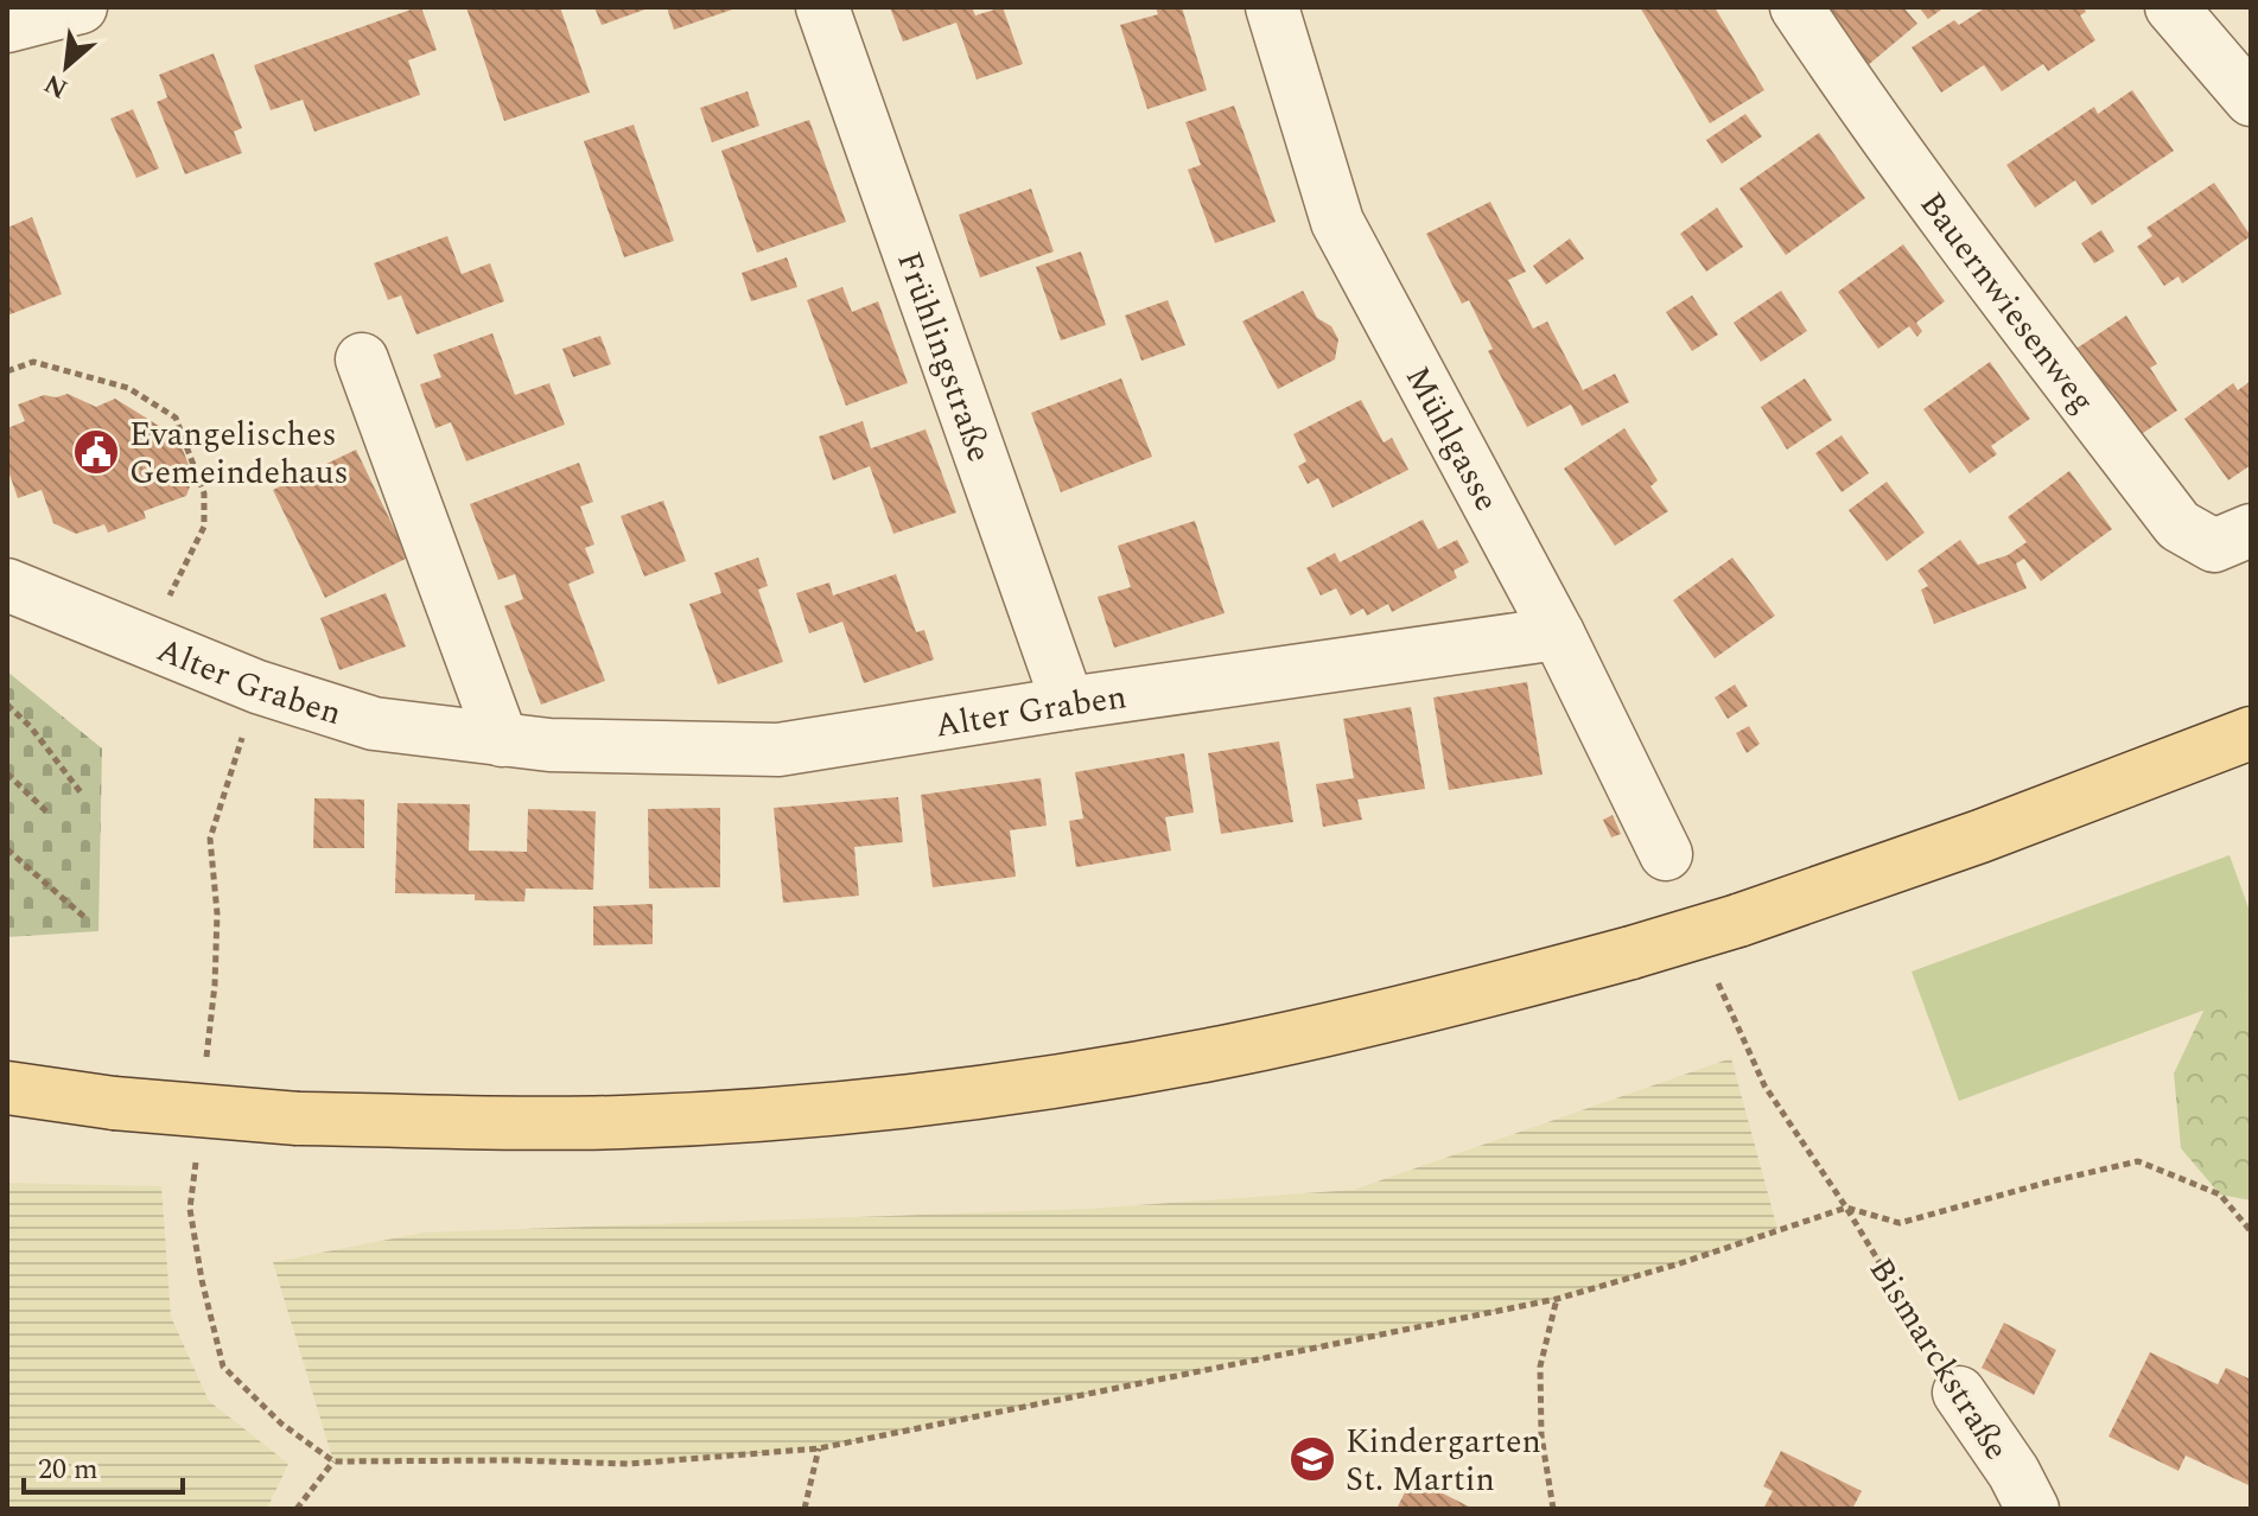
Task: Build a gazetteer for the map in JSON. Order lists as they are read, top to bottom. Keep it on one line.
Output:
{"streets":{"street":["Bauernwiesenweg","Frühlingstraße","Mühlgasse","Alter Graben","Bismarckstraße"]},"crossings":[["Frühlingstraße","Alter Graben"],["Mühlgasse","Alter Graben"]],"places":{"public building":["Evangelisches Gemeindehaus"],"school or university":["Kindergarten St. Martin"]},"scale_bar":"20 m","north":"bottom left"}
